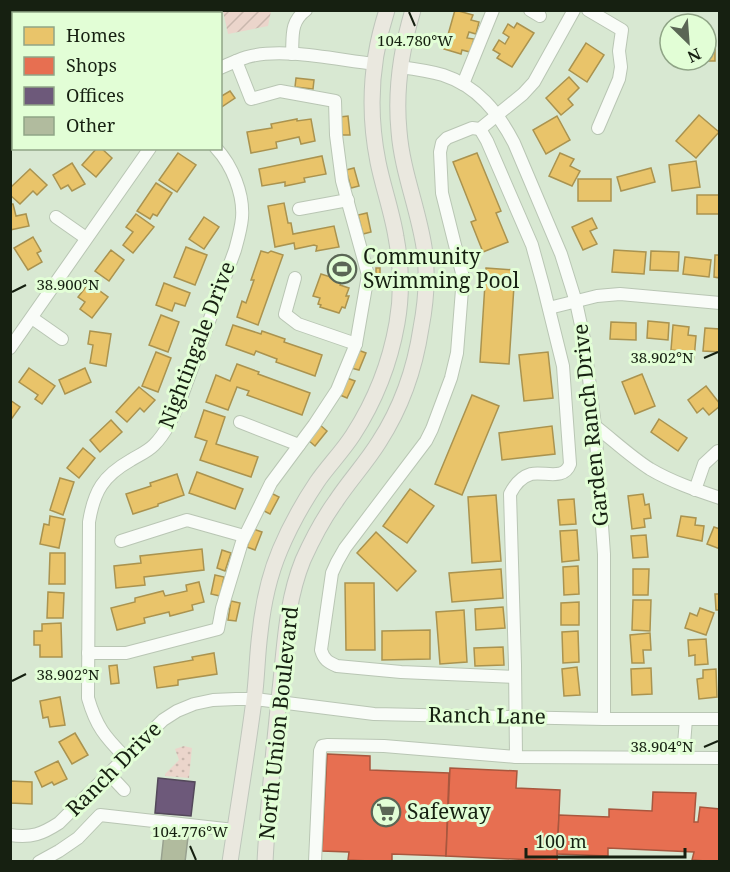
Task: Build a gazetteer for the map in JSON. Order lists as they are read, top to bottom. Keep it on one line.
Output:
{"streets":{"main road":["North Union Boulevard"],"street":["Nightingale Drive","Garden Ranch Drive","Ranch Lane","Ranch Drive"]},"crossings":[["Nightingale Drive","Ranch Drive"],["Garden Ranch Drive","Ranch Lane"],["Garden Ranch Drive","North Union Boulevard"],["Ranch Lane","North Union Boulevard"],["Ranch Lane","Ranch Drive"],["North Union Boulevard","Ranch Drive"]],"places":{"sports":["Community Swimming Pool"],"supermarket":["Safeway"]},"legend":["Homes","Shops","Offices","Other"],"scale_bar":"100 m","north":"bottom right","coordinates":["104.780°W","38.900°N","38.902°N","38.904°N","104.776°W"]}
